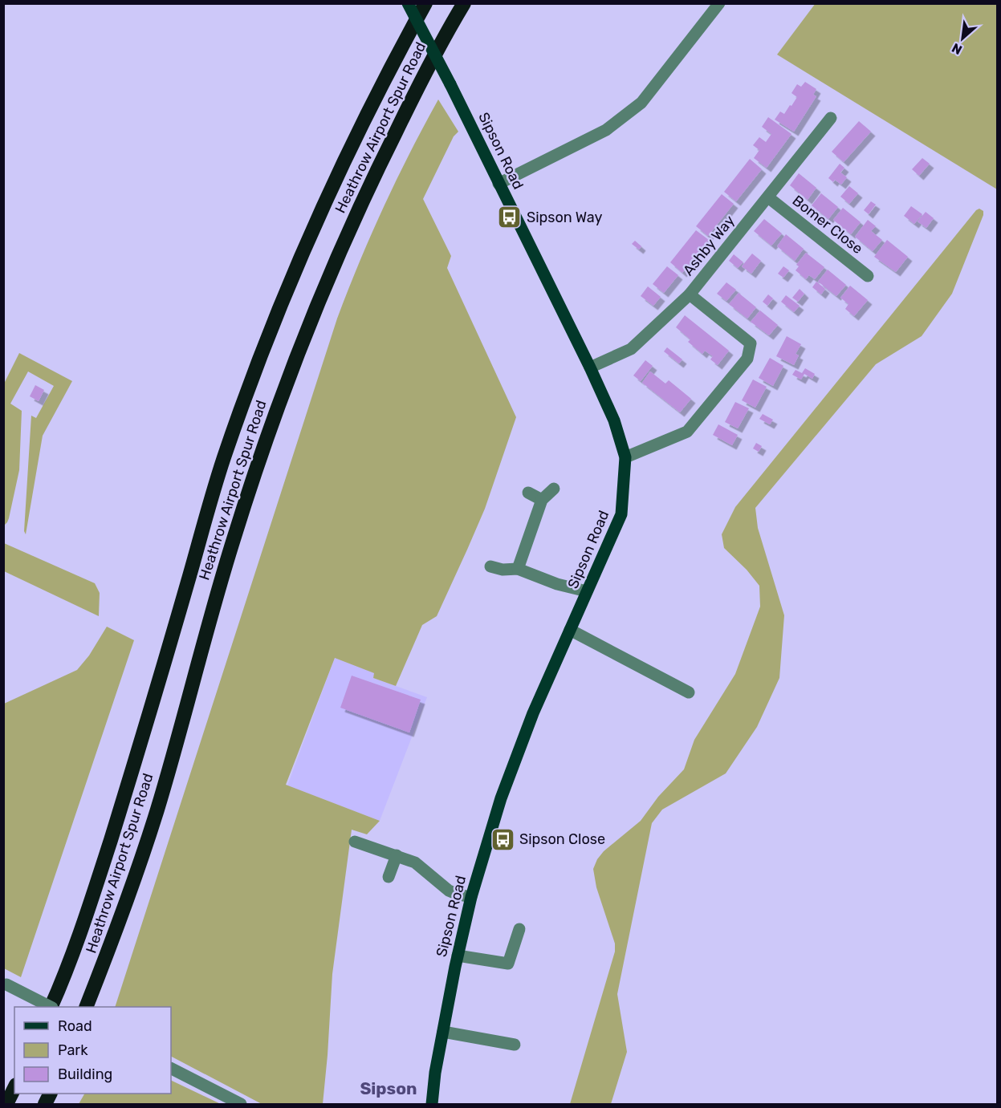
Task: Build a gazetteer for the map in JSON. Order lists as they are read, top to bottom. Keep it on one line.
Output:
{"streets":{"highway":["Heathrow Airport Spur Road"],"main road":["Sipson Road"],"street":["Bomer Close","Ashby Way"]},"crossings":[["Sipson Road","Ashby Way"],["Bomer Close","Ashby Way"]],"districts":["Sipson"],"places":{"bus stop":["Sipson Way","Sipson Close"]},"legend":["Road","Park","Building"],"north":"bottom left"}
